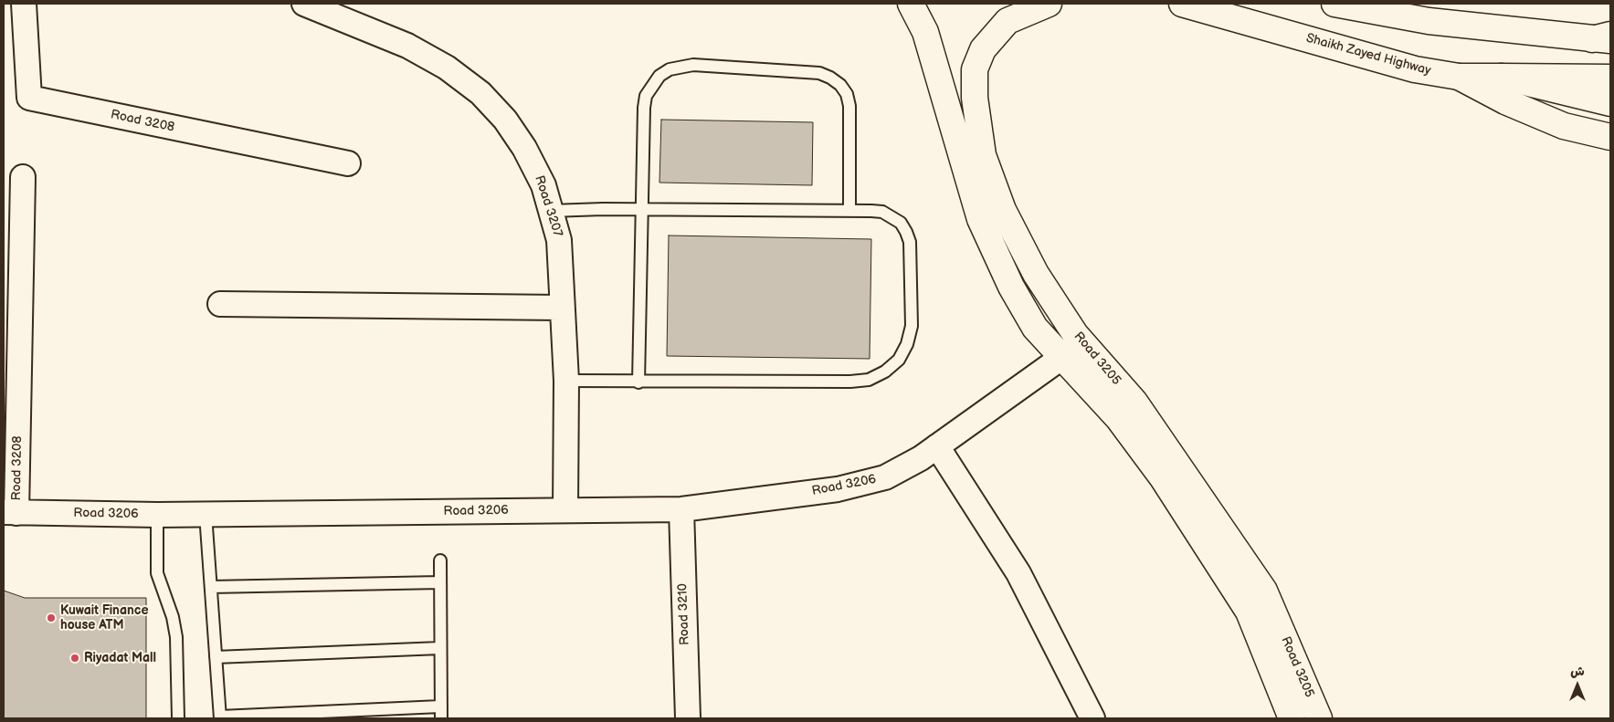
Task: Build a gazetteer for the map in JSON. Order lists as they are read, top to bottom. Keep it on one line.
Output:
{"streets":{"street":["Shaikh Zayed Highway","Road 3208","Road 3207","Road 3205","Road 3206","Road 3210"]},"crossings":[["Road 3208","Road 3206"],["Road 3207","Road 3206"],["Road 3205","Road 3206"],["Road 3206","Road 3210"]],"places":["Kuwait Finance house ATM","Riyadat Mall"],"north":"top"}
